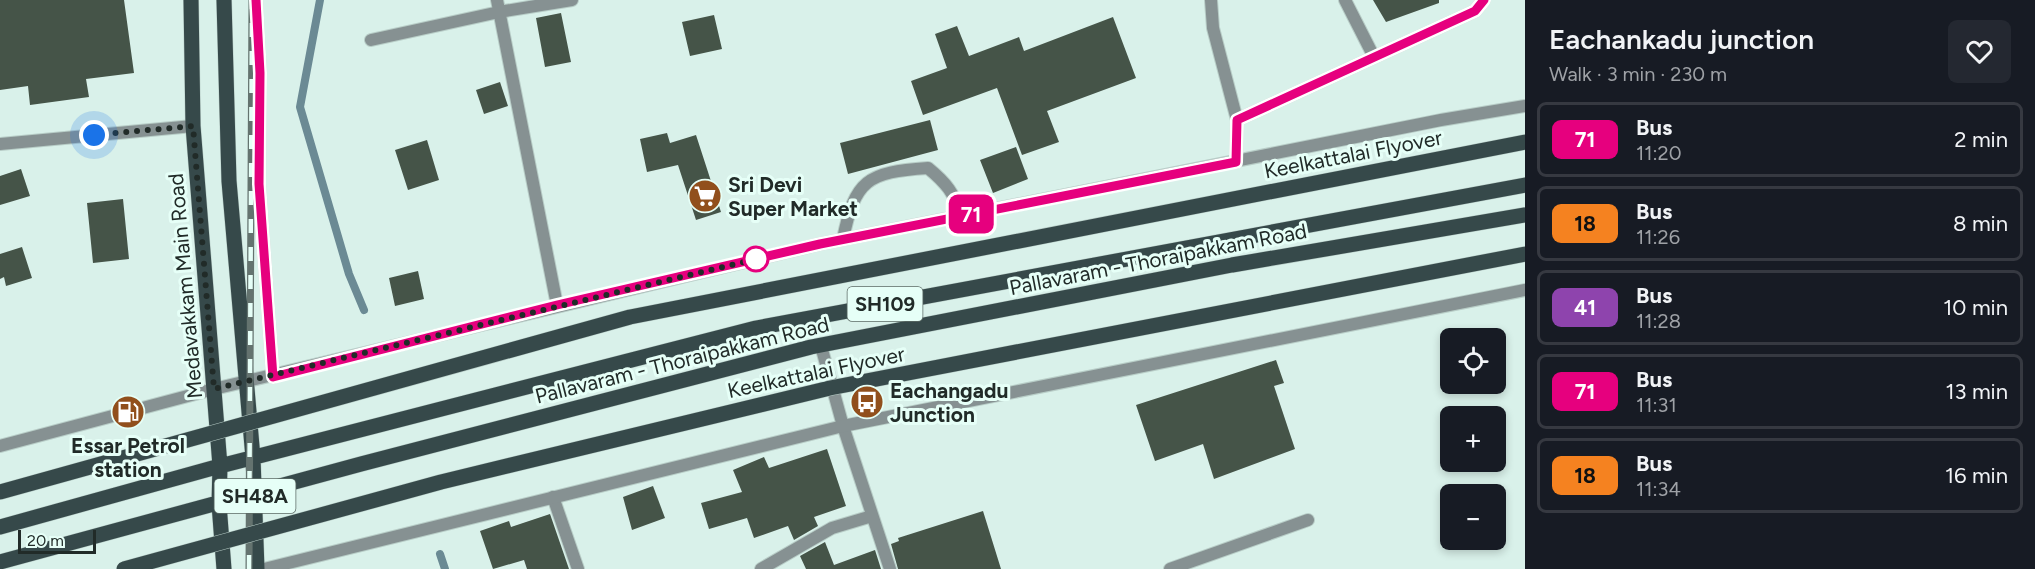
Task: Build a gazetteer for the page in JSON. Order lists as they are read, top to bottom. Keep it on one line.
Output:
{"streets":{"main road":["Keelkattalai Flyover","Pallavaram - Thoraipakkam Road","Medavakkam Main Road","SH109","SH48A"]},"crossings":[["Pallavaram - Thoraipakkam Road","Medavakkam Main Road"],["Pallavaram - Thoraipakkam Road","SH48A"]],"places":{"supermarket":["Sri Devi Super Market"],"bus stop":["Eachangadu Junction"],"fuel station":["Essar Petrol station"]},"lines":["bus line 71"],"scale_bar":"20 m","page":{"on_map":"71","heading":["Eachankadu junction","Walk · 3 min · 230 m"],"list":[{"mark":"71","name":"Bus","note":"11:20","value":"2 min"},{"mark":"18","name":"Bus","note":"11:26","value":"8 min"},{"mark":"41","name":"Bus","note":"11:28","value":"10 min"},{"mark":"71","name":"Bus","note":"11:31","value":"13 min"},{"mark":"18","name":"Bus","note":"11:34","value":"16 min"}],"map_buttons":["+","−"],"scale":"20 m"}}
